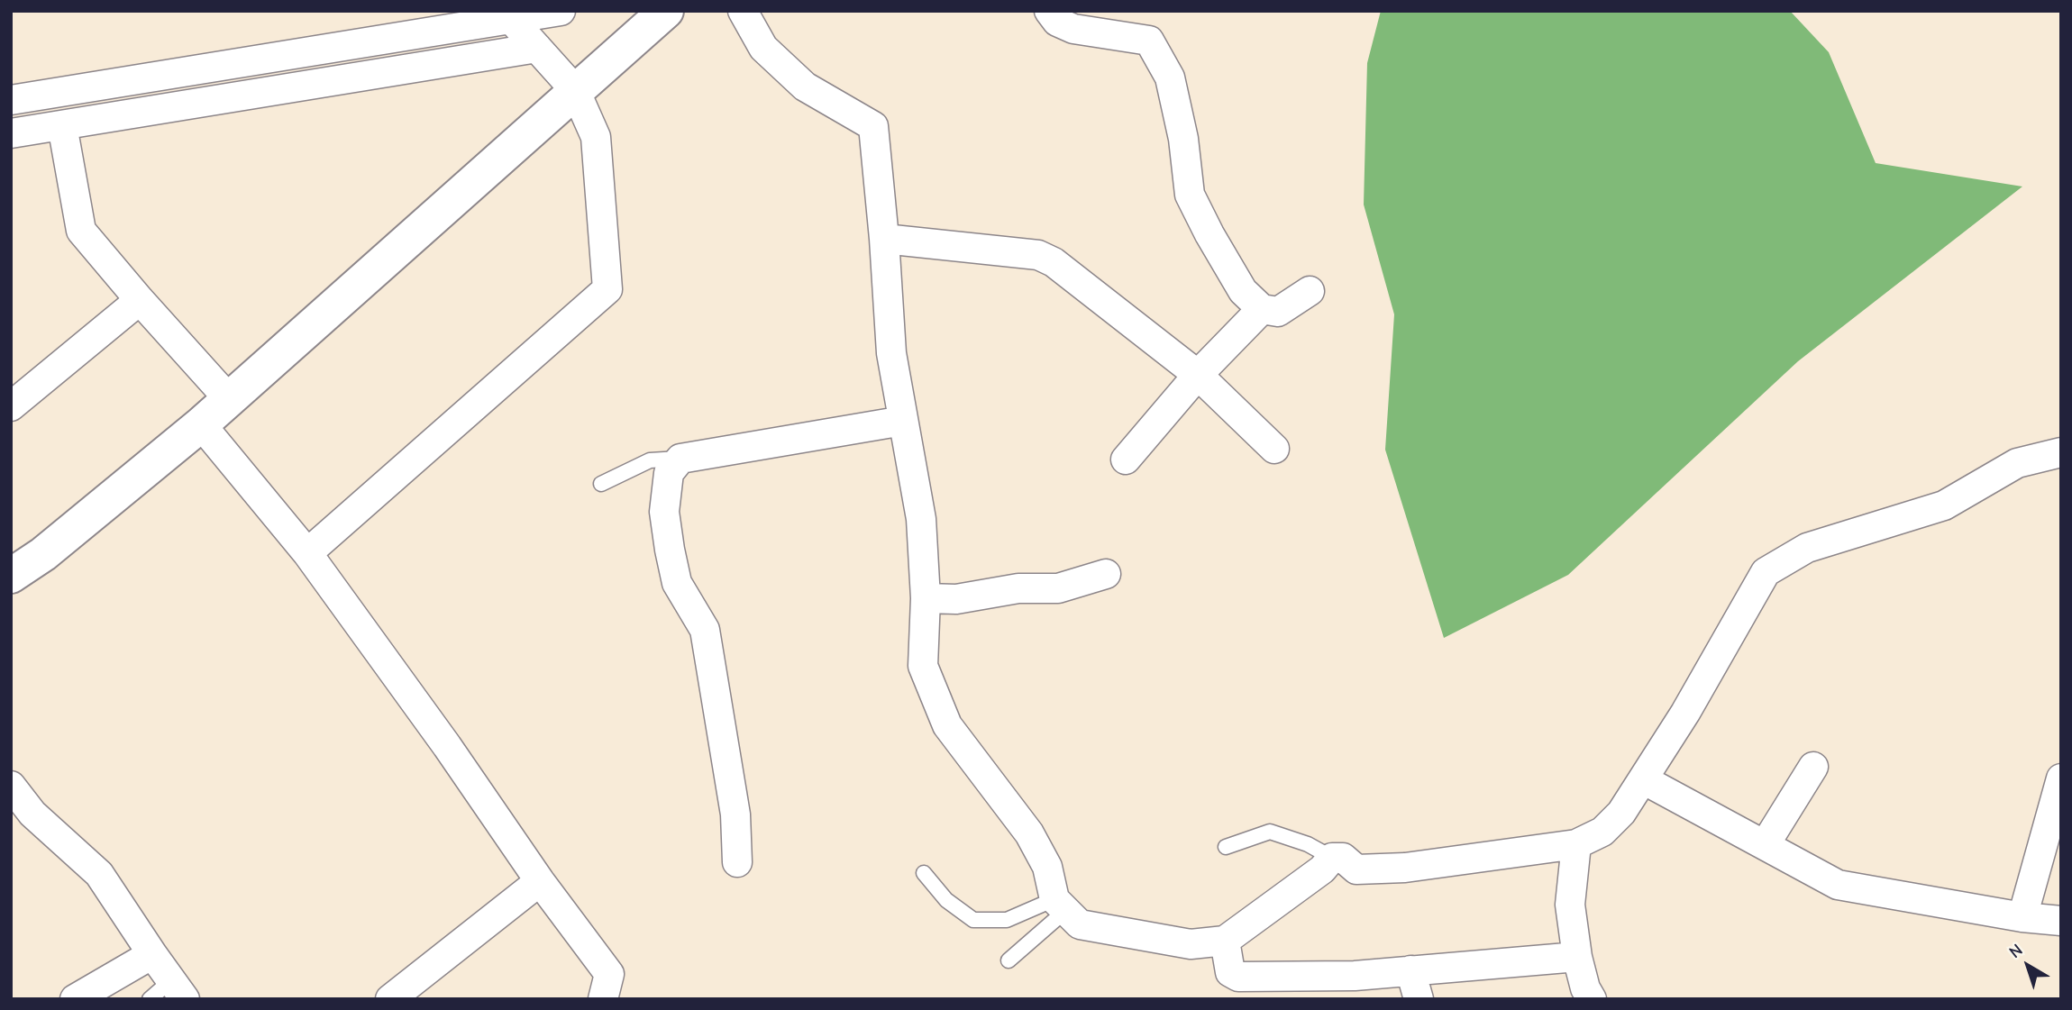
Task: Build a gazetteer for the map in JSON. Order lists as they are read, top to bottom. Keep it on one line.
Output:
{"north":"top left"}
